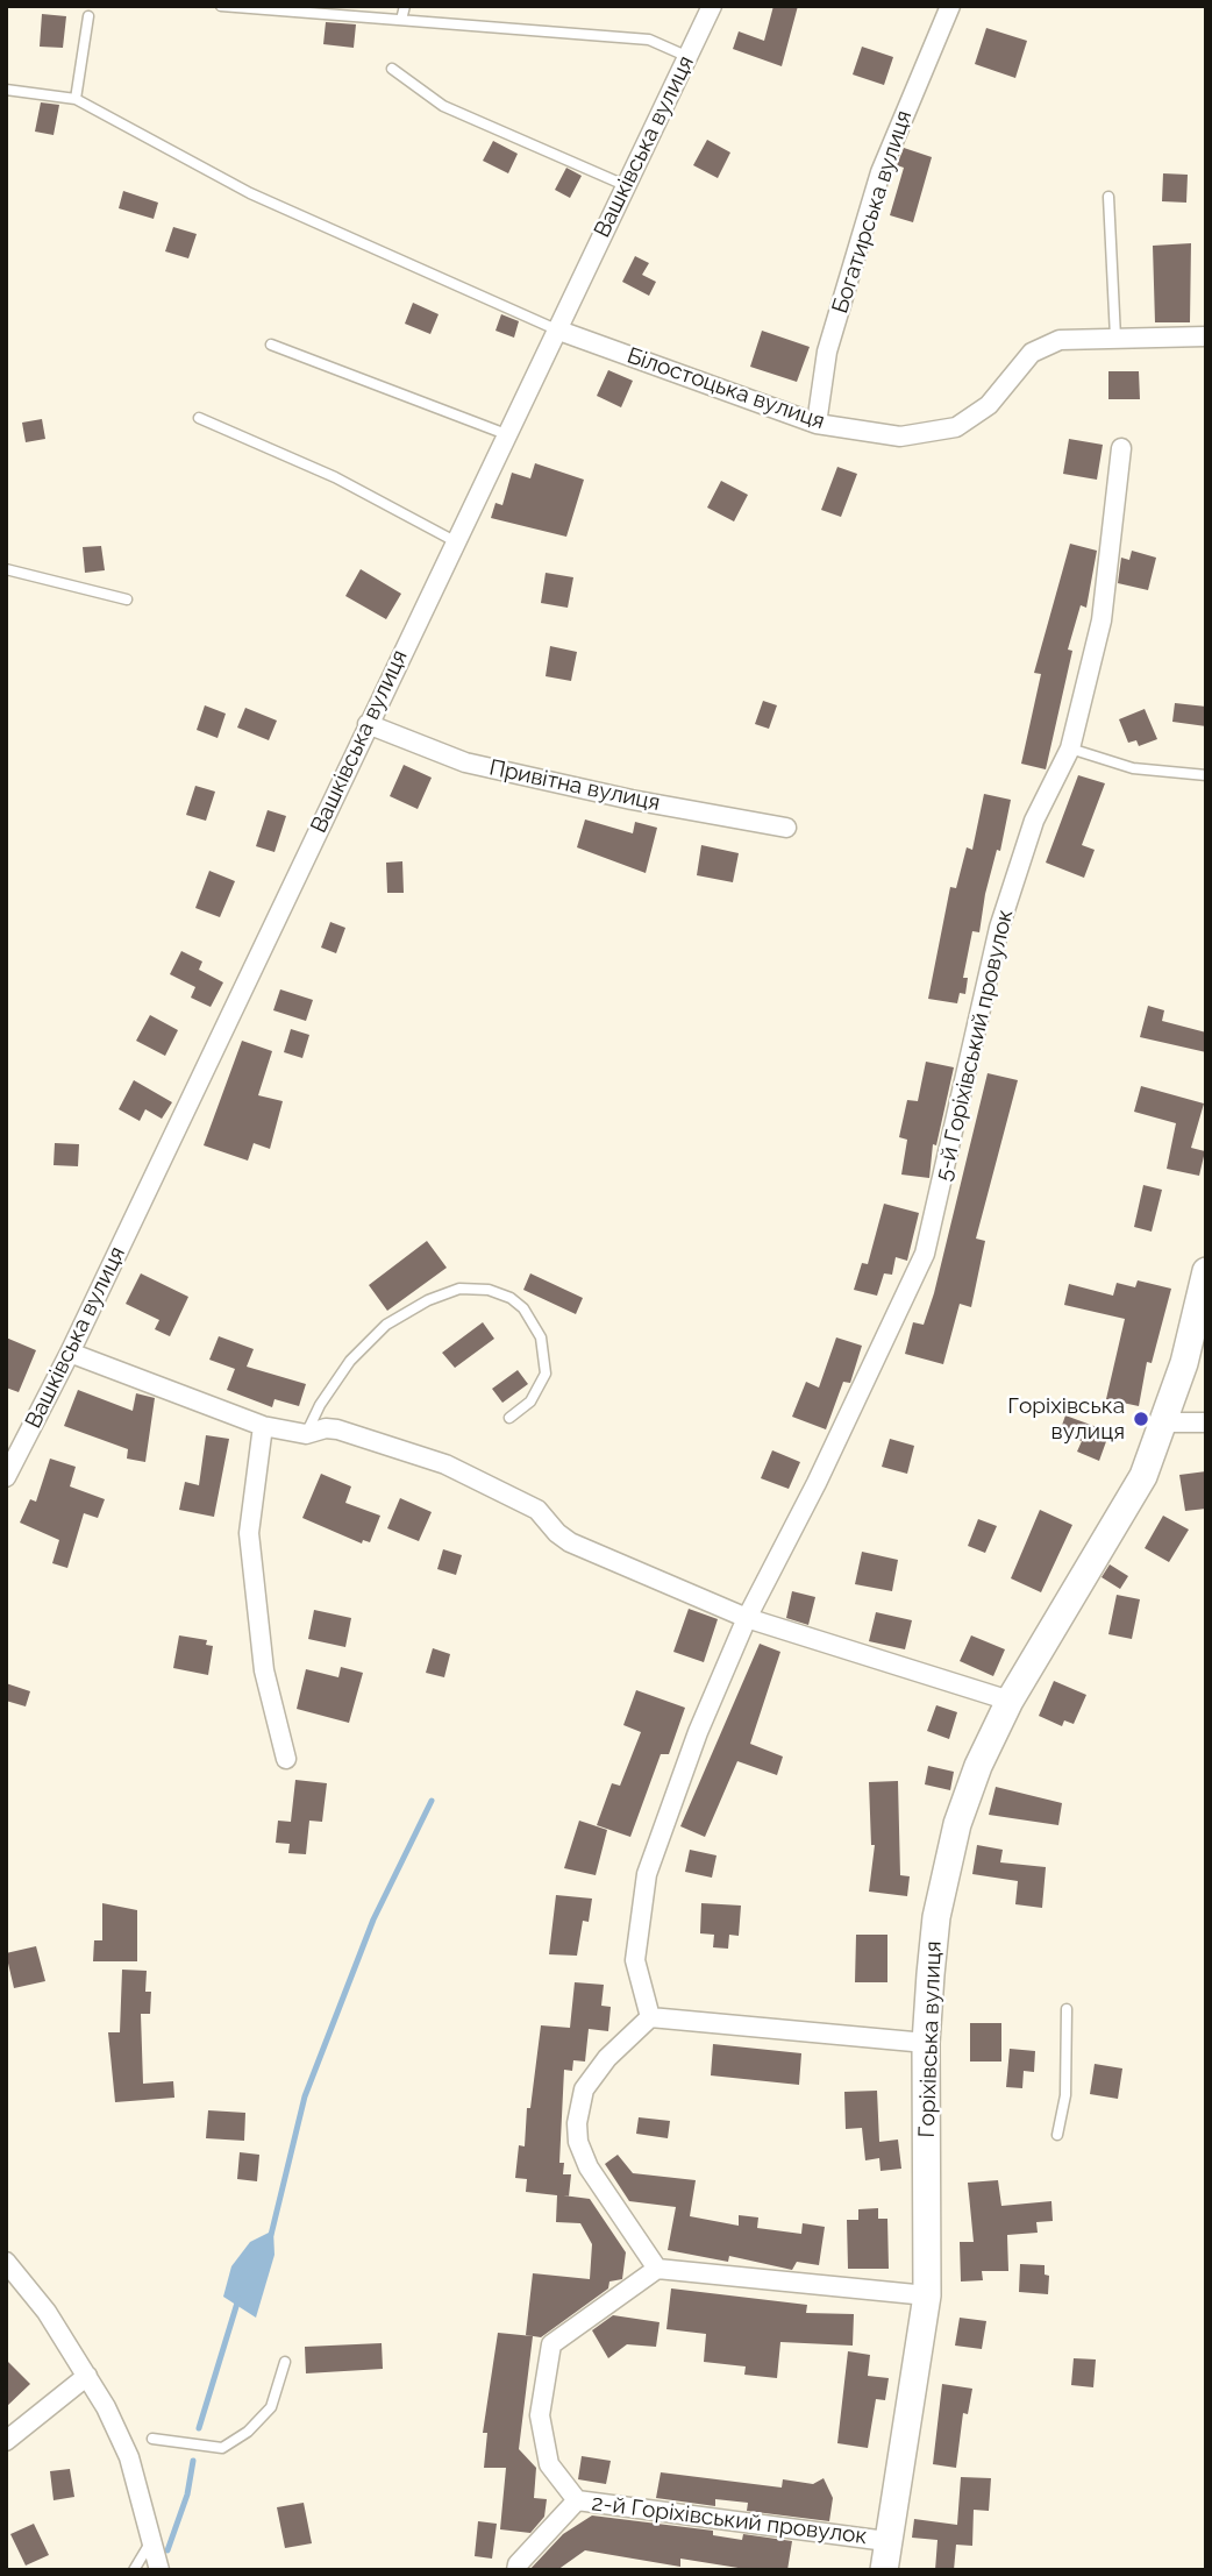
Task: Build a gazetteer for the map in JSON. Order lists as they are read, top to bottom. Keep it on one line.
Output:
{"streets":{"street":["Вашківська вулиця","Богатирська вулиця","Білостоцька вулиця","Привітна вулиця","5-й Горіхівський провулок","Горіхівська вулиця","2-й Горіхівський провулок"]},"crossings":[["Вашківська вулиця","Білостоцька вулиця"],["Вашківська вулиця","Привітна вулиця"],["Богатирська вулиця","Білостоцька вулиця"],["Горіхівська вулиця","2-й Горіхівський провулок"]],"places":["Горіхівська вулиця"]}
